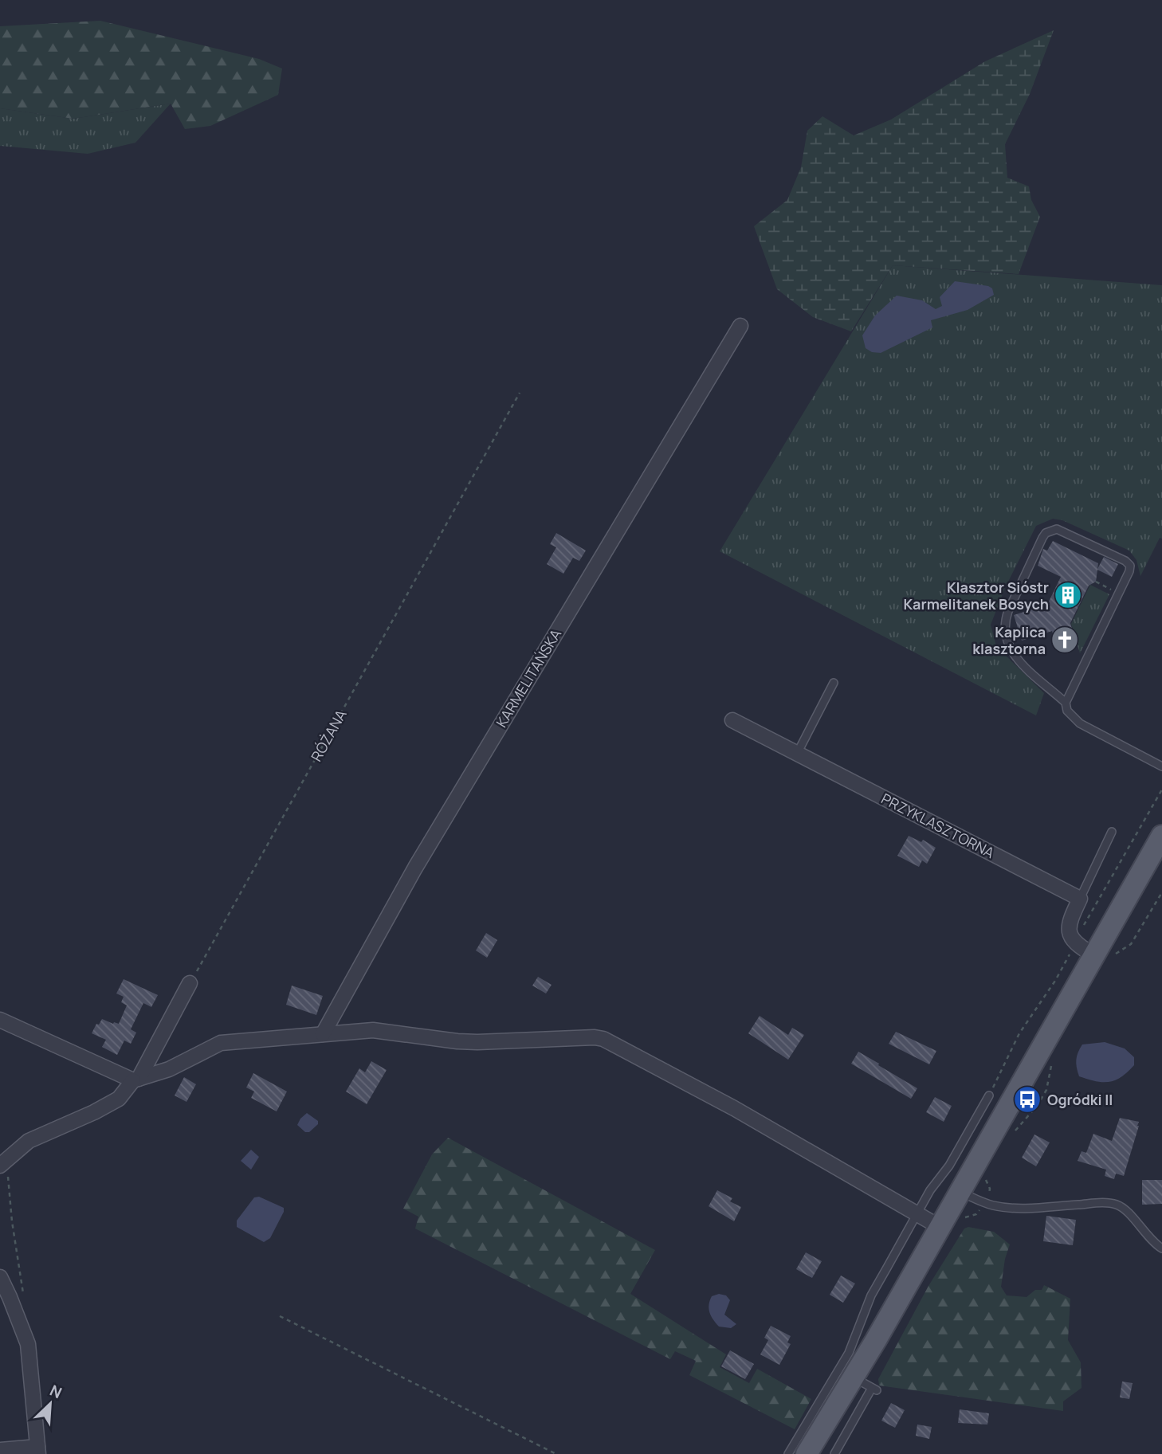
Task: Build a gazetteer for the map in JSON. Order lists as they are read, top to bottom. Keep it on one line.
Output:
{"streets":{"street":["KARMELITAŃSKA","PRZYKLASZTORNA"],"path":["RÓŻANA"]},"places":{"building":["Klasztor Sióstr Karmelitanek Bosych"],"church":["Kaplica klasztorna"],"bus stop":["Ogródki II"]},"north":"top right"}
